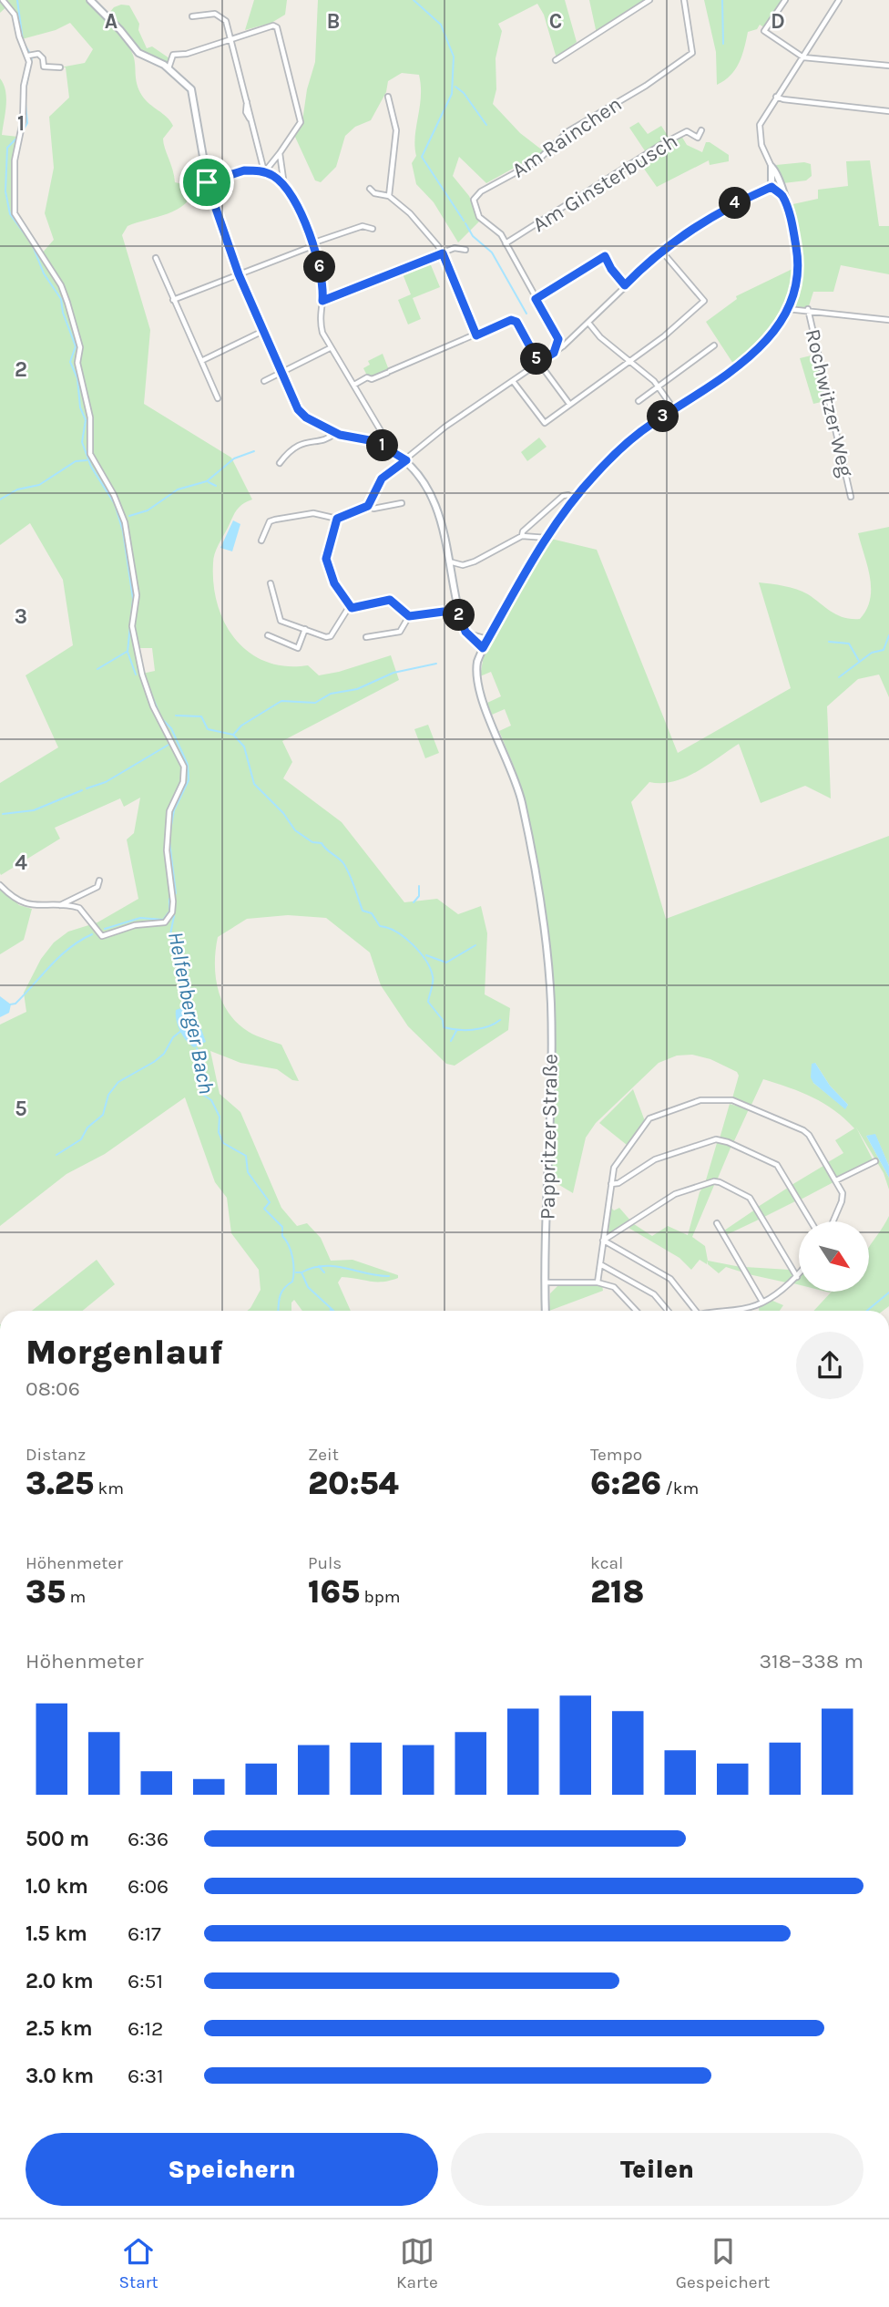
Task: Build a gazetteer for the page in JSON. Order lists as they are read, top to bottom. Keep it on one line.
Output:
{"streets":{"street":["Am Rainchen","Am Ginsterbusch","Rochwitzer Weg","Pappritzer Straße"]},"crossings":[["Am Rainchen","Am Ginsterbusch"]],"water":["Helfenberger Bach"],"north":"bottom right","page":{"pins":["4","6","5","3","1","2"],"heading":["Morgenlauf","08:06"],"stats":[["Distanz","3.25 km"],["Zeit","20:54"],["Tempo","6:26 /km"],["Höhenmeter","35 m"],["Puls","165 bpm"],["kcal","218"]],"chart":["Höhenmeter","318–338 m"],"list":[{"name":"500 m","note":"6:36"},{"name":"1.0 km","note":"6:06"},{"name":"1.5 km","note":"6:17"},{"name":"2.0 km","note":"6:51"},{"name":"2.5 km","note":"6:12"},{"name":"3.0 km","note":"6:31"}],"buttons":["Speichern","Teilen"],"tabs":["Start","Karte","Gespeichert"]},"grid":{"columns":["A","B","C","D"],"rows":["1","2","3","4","5"]}}
